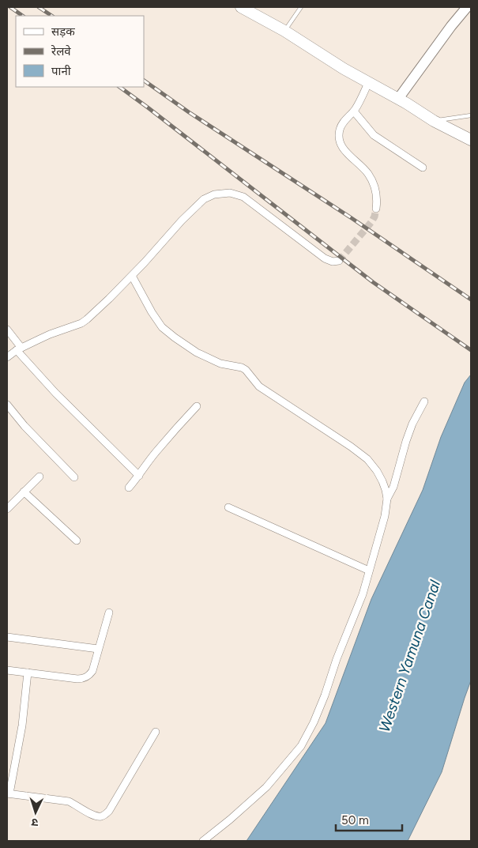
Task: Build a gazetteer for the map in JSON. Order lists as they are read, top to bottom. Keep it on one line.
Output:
{"water":["Western Yamuna Canal"],"legend":["सड़क","रेलवे","पानी"],"scale_bar":"50 m","north":"bottom"}
